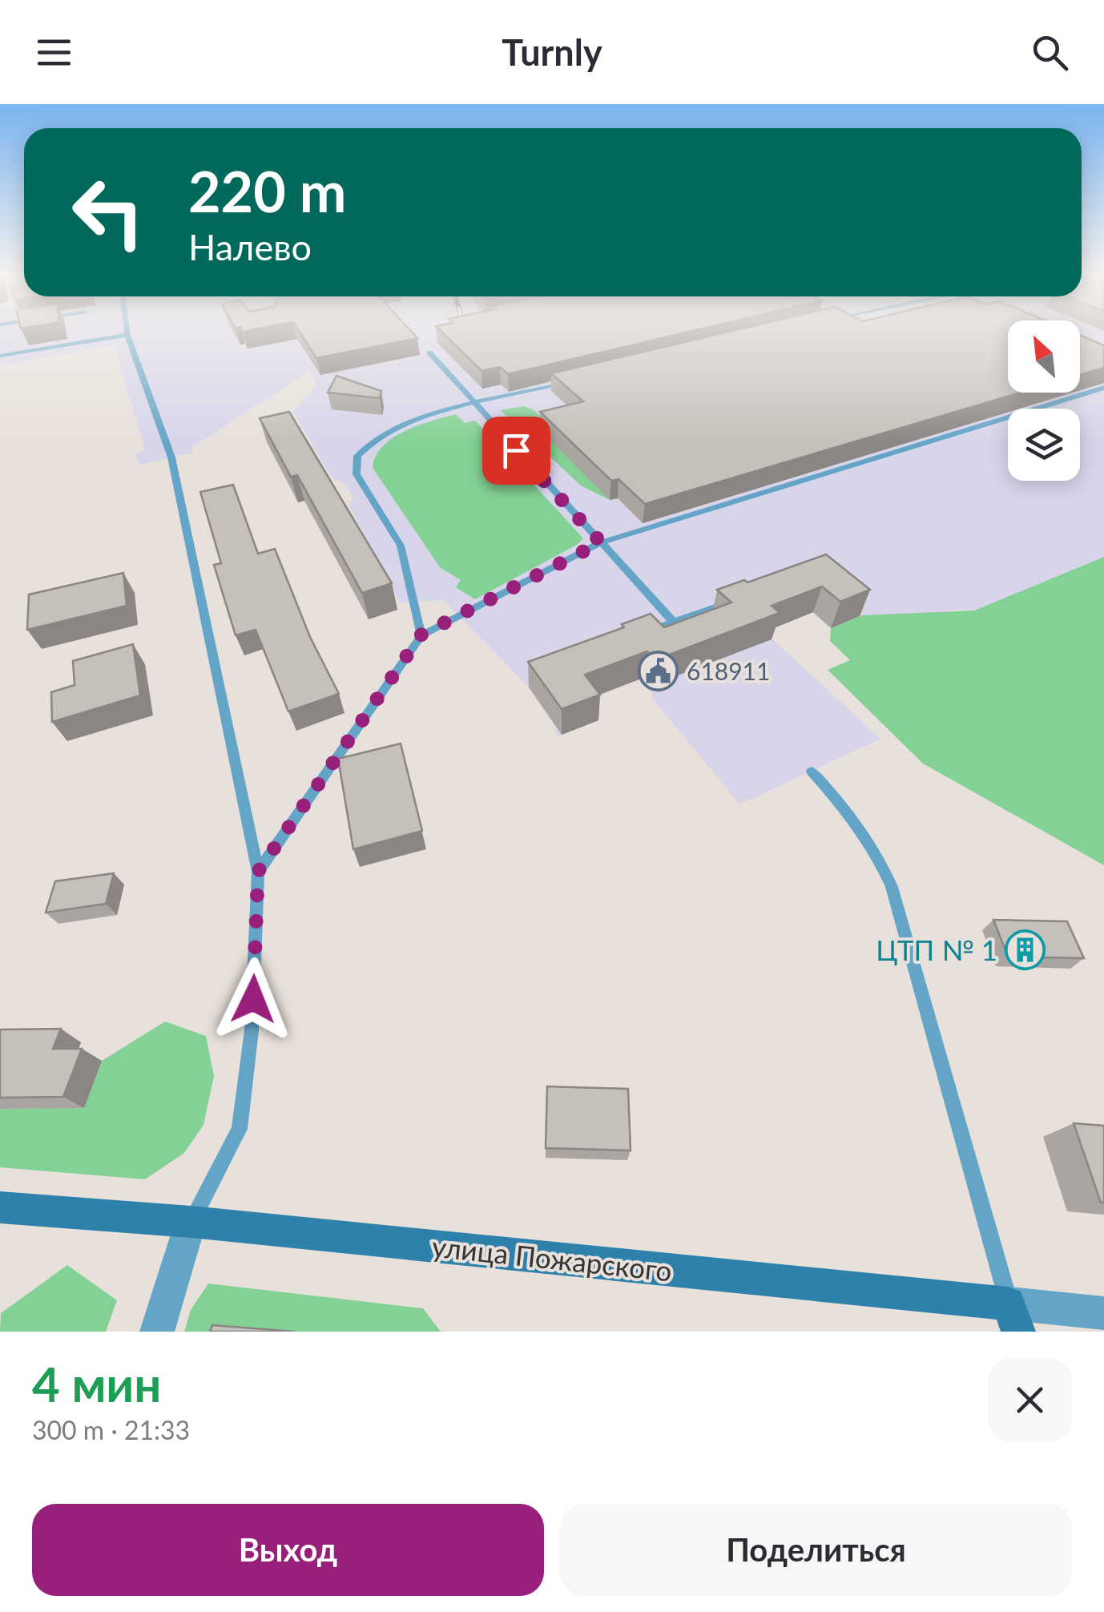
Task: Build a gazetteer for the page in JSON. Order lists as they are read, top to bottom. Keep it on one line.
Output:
{"streets":{"street":["улица Пожарского"]},"places":{"public building":["618911"],"building":["ЦТП № 1"]},"north":"top left","page":{"header":"Turnly","turn":["220 m","Налево"],"heading":["4 мин","300 m · 21:33"],"buttons":["Выход","Поделиться"]}}
